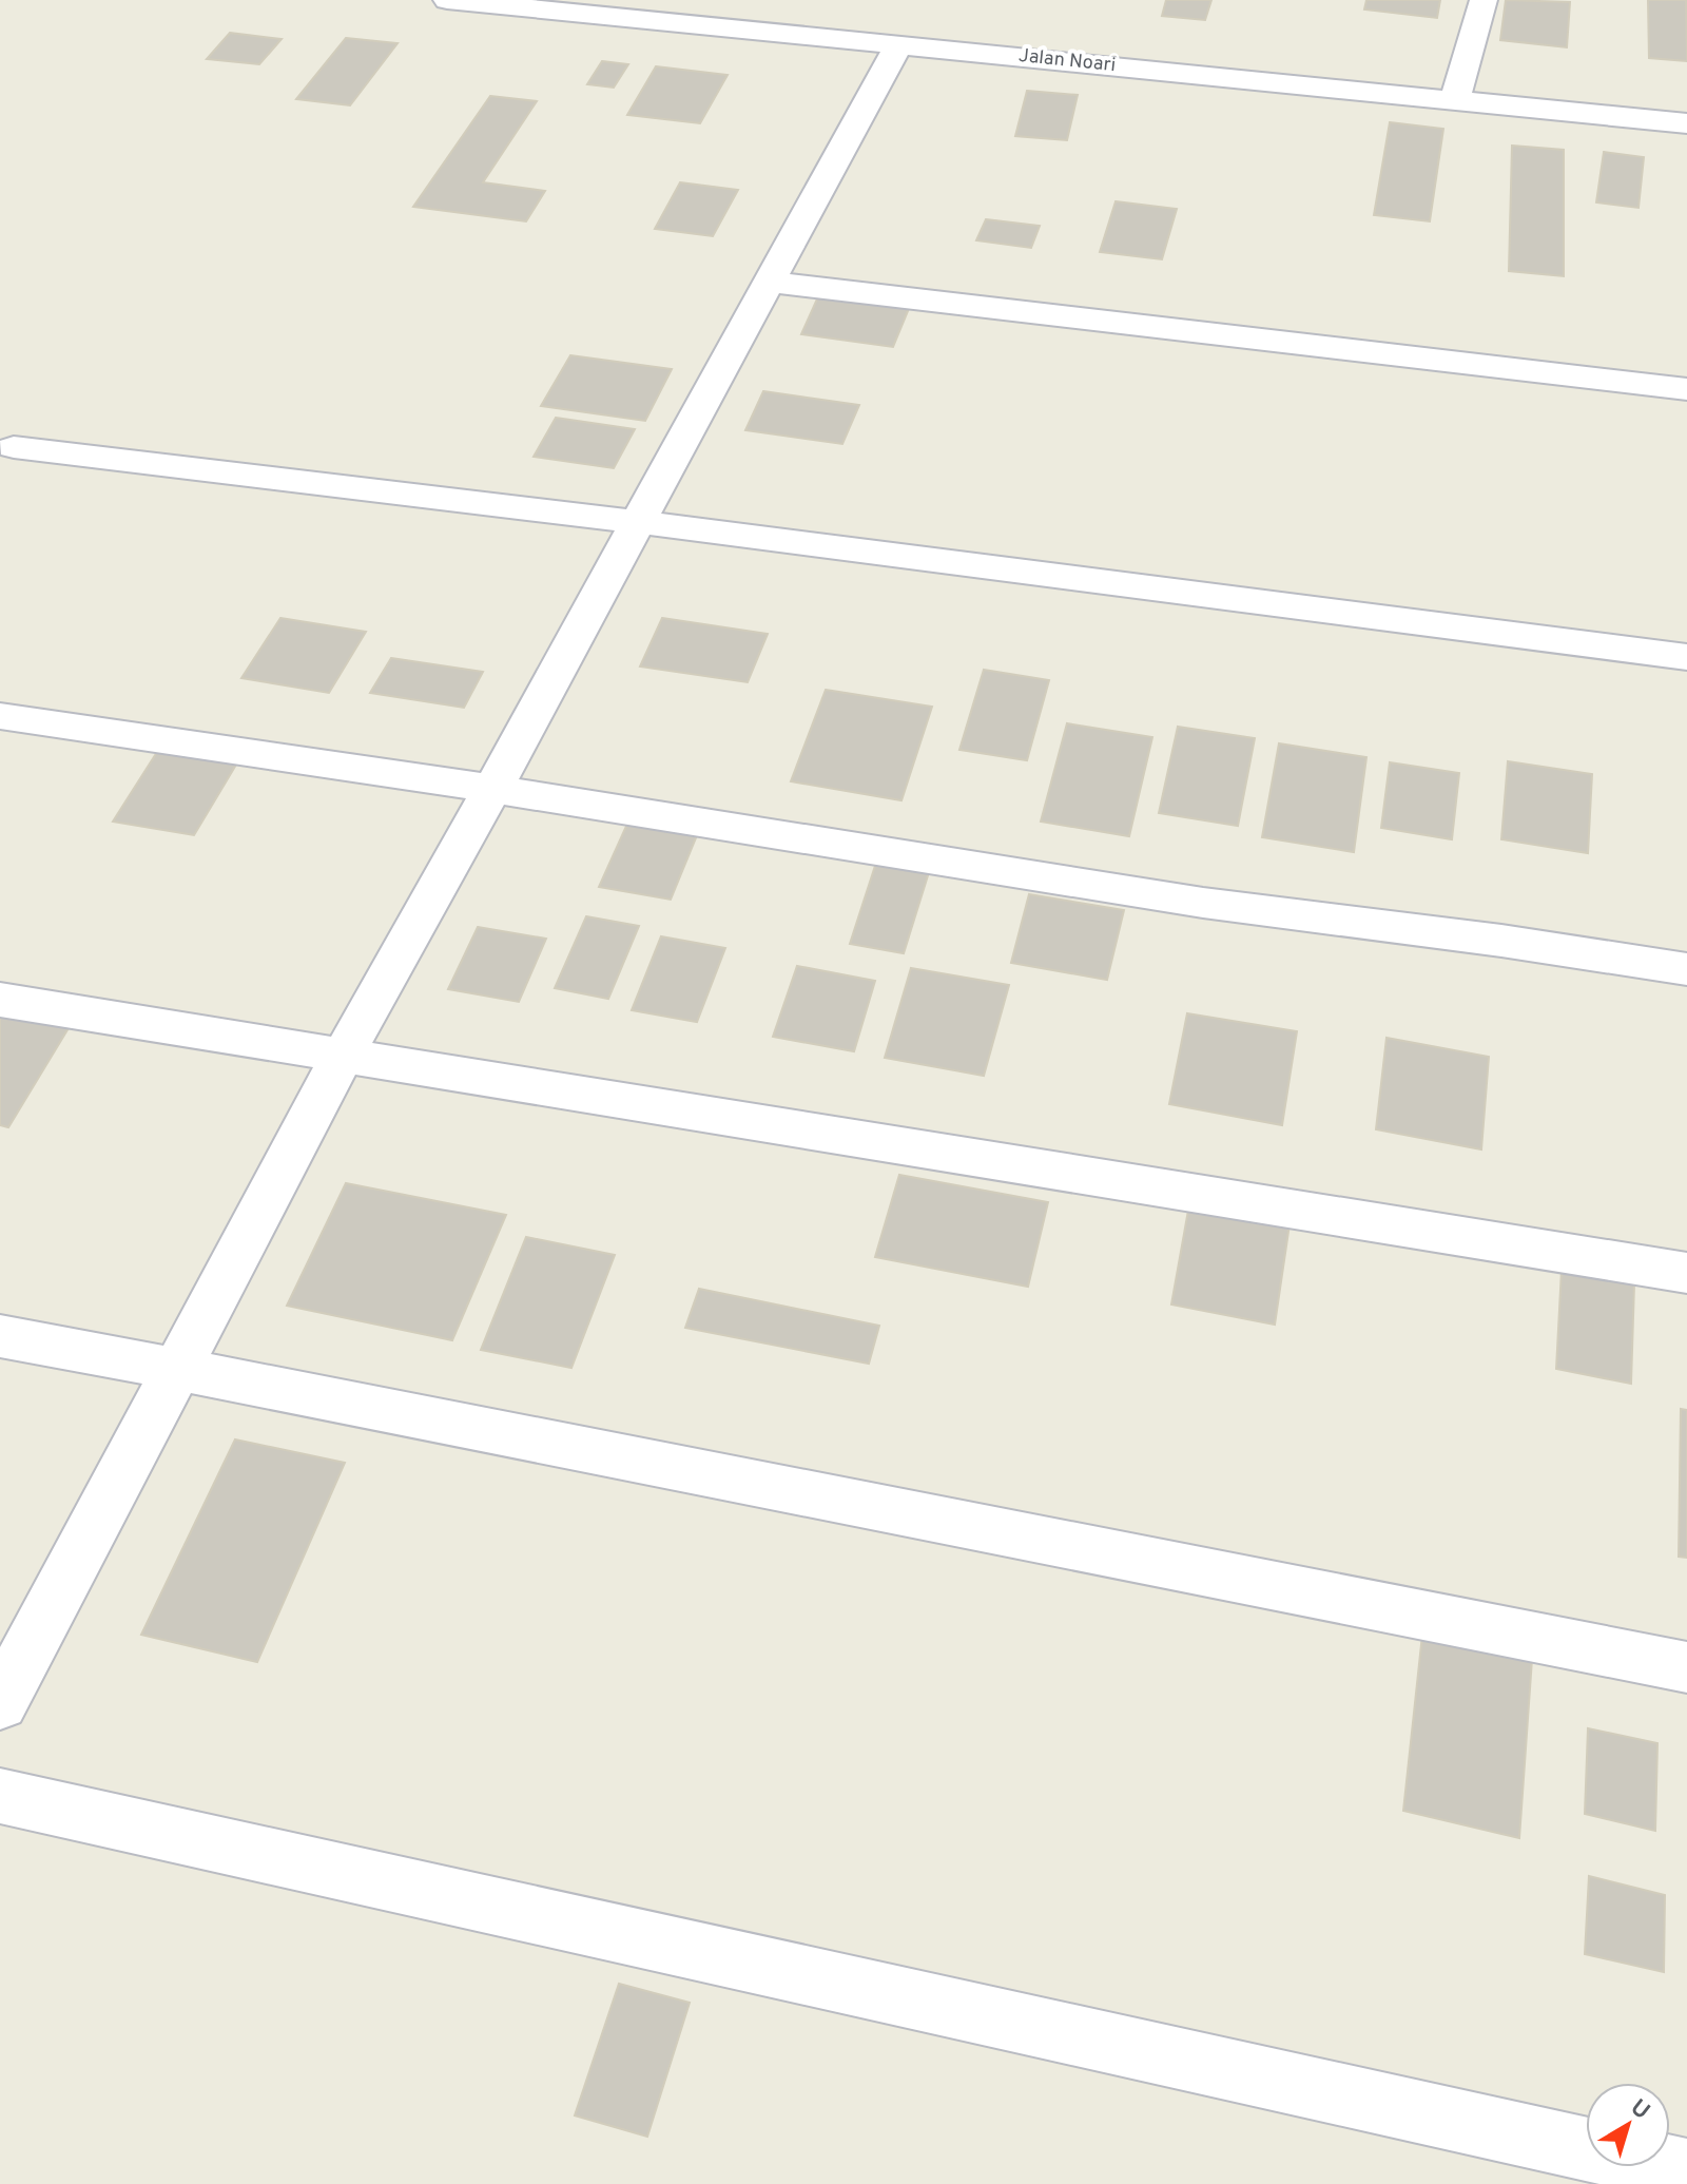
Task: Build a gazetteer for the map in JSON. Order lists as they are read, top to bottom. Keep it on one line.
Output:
{"streets":{"street":["Jalan Noari"]},"north":"top right"}
